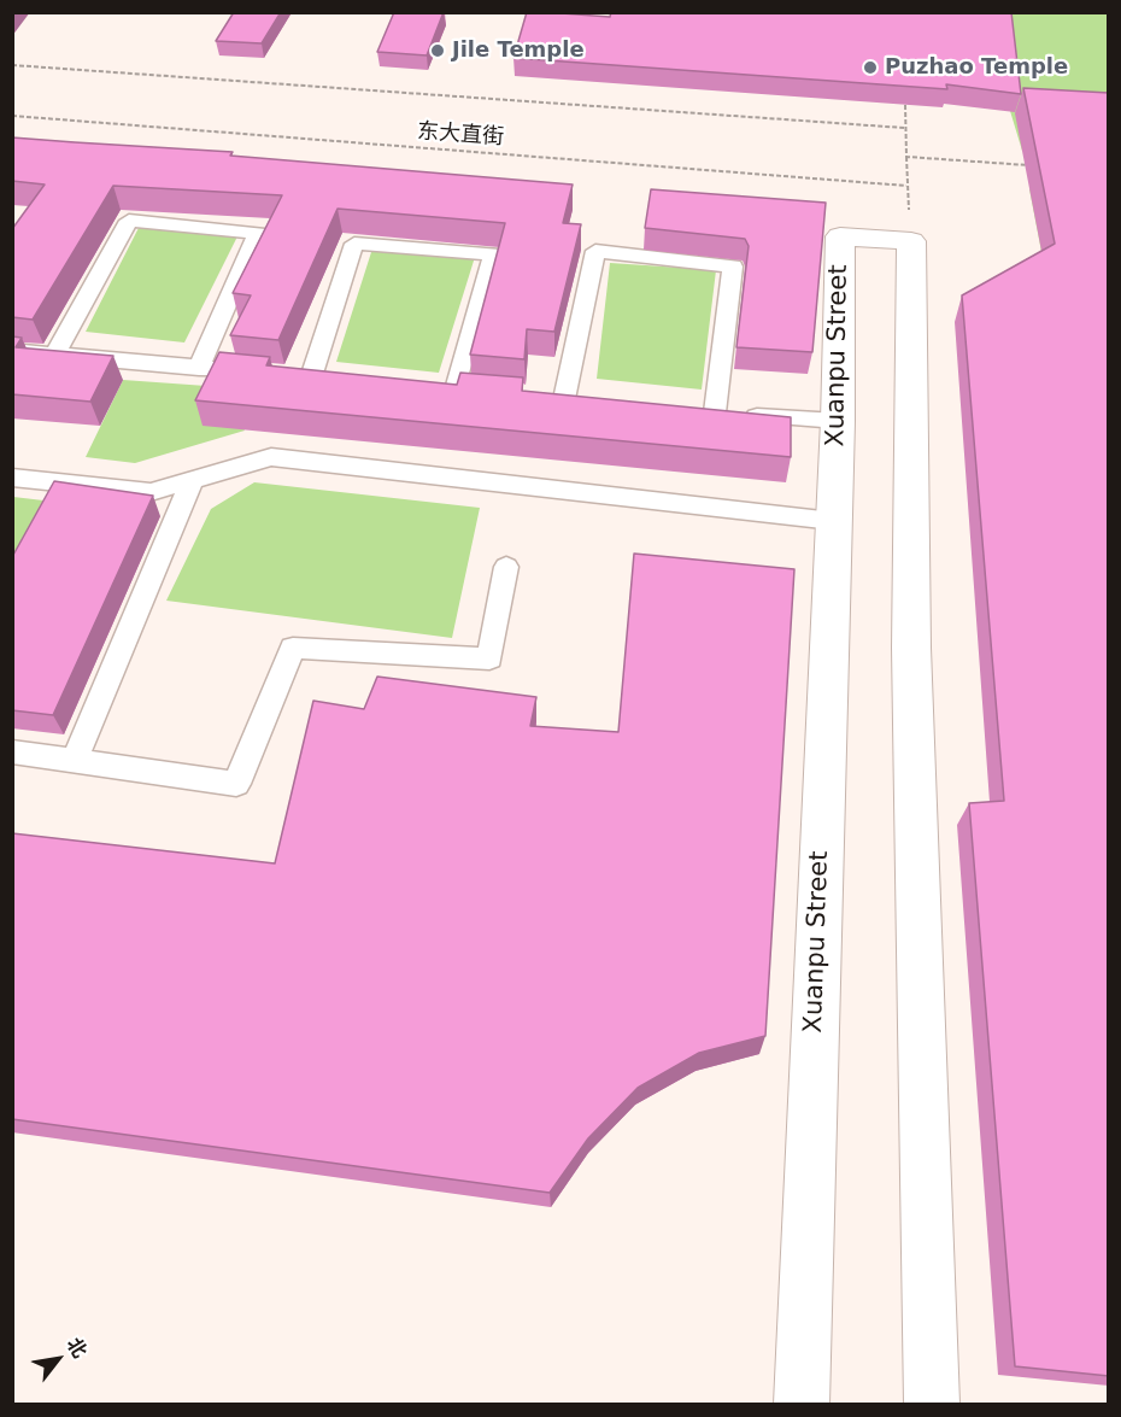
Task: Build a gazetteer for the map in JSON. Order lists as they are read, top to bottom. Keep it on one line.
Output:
{"streets":{"street":["Xuanpu Street"],"path":["东大直街"]},"places":["Jile Temple","Puzhao Temple"],"north":"top right"}
